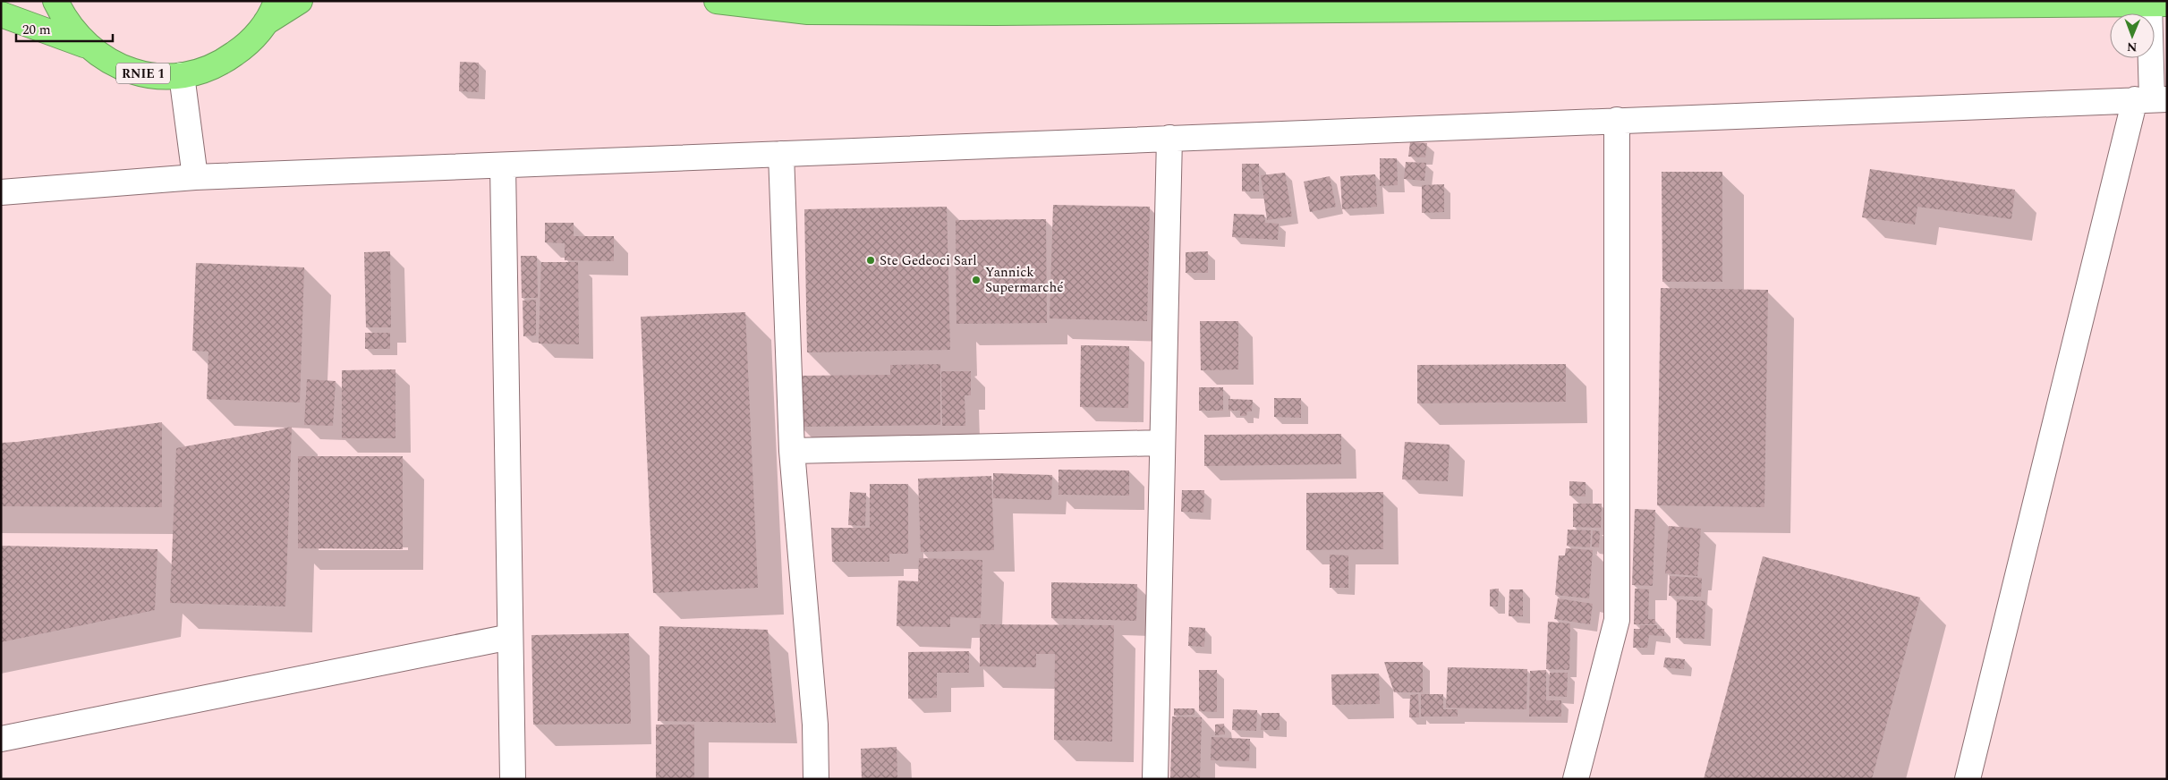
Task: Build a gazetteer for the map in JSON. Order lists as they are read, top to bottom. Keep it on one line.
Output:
{"streets":{"highway":["RNIE 1"]},"places":["Ste Gedeoci Sarl","Yannick Supermarché"],"scale_bar":"20 m","north":"bottom"}
